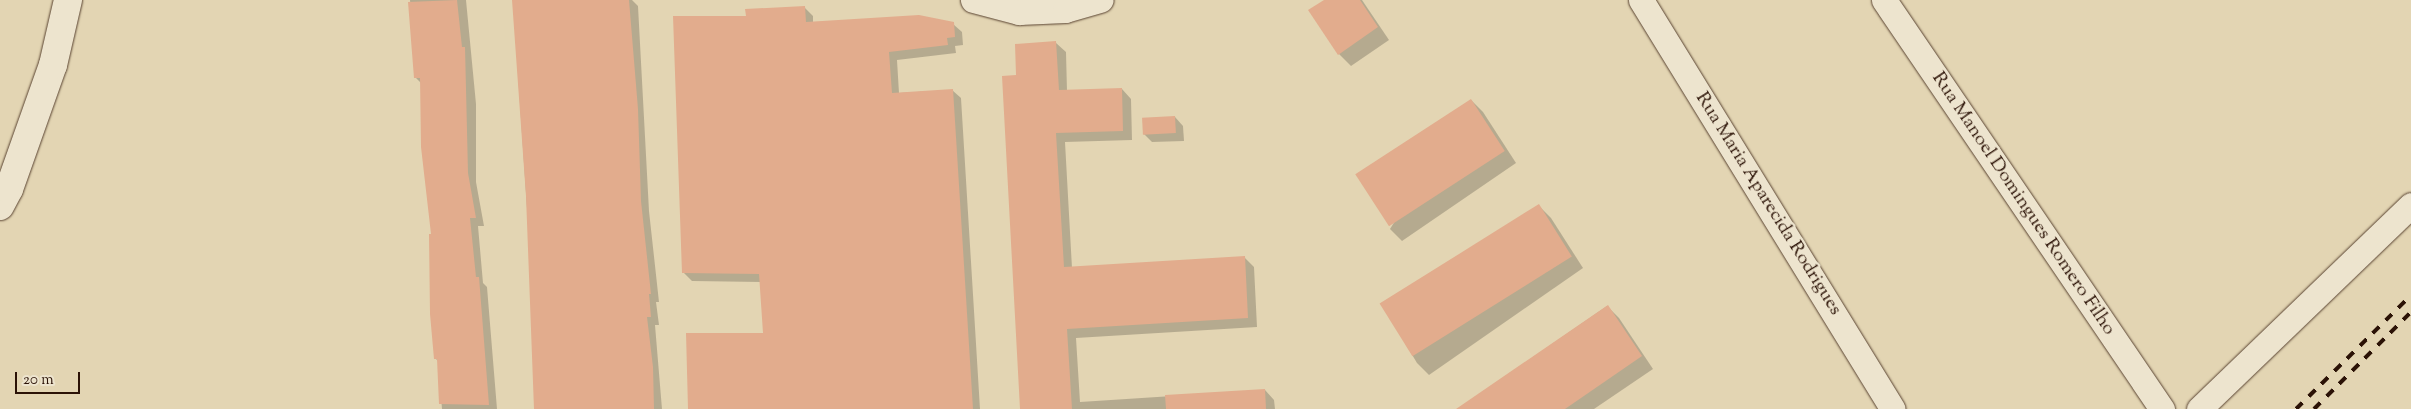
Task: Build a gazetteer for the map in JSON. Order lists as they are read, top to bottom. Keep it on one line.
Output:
{"streets":{"street":["Rua Maria Aparecida Rodrigues","Rua Manoel Domingues Romero Filho"]},"scale_bar":"20 m"}
